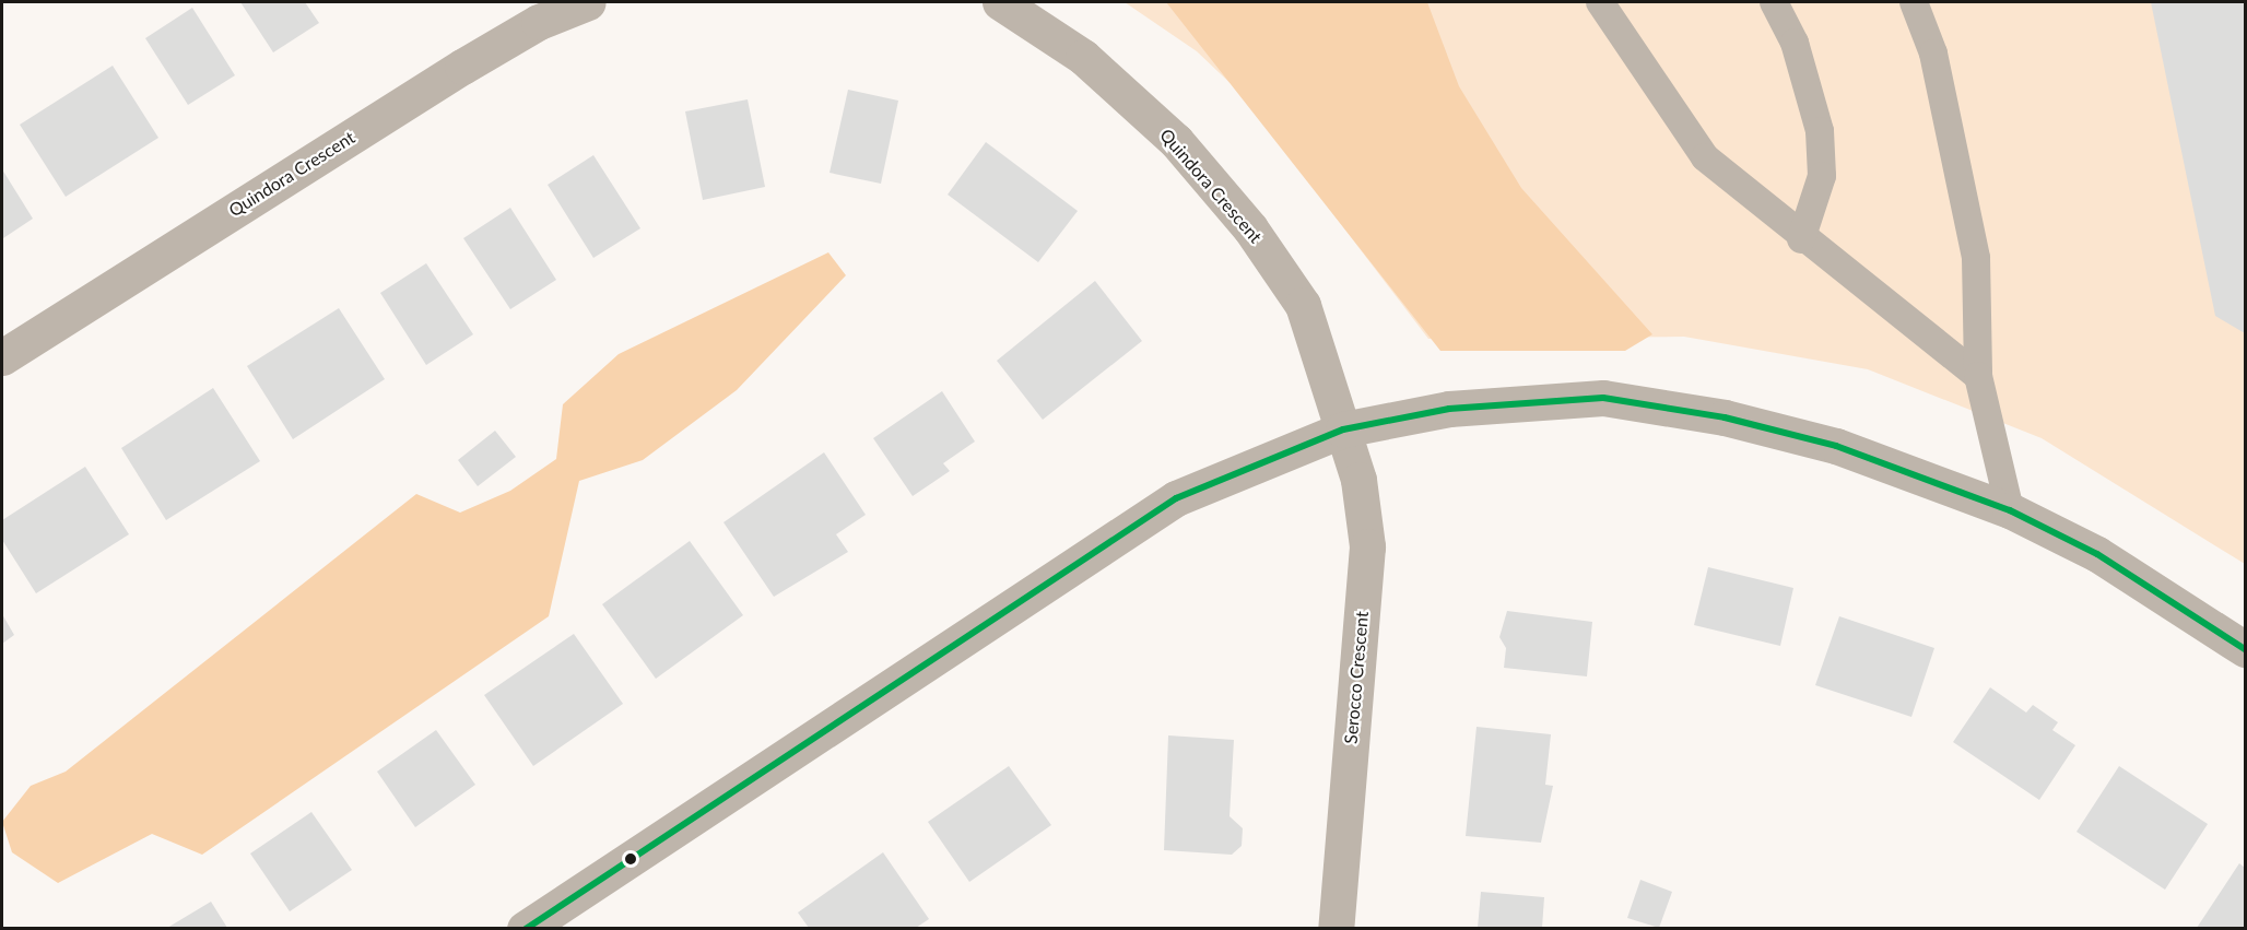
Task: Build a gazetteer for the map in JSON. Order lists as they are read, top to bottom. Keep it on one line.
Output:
{"streets":{"street":["Quindora Crescent","Serocco Crescent"]},"crossings":[["Quindora Crescent","Serocco Crescent"]]}
